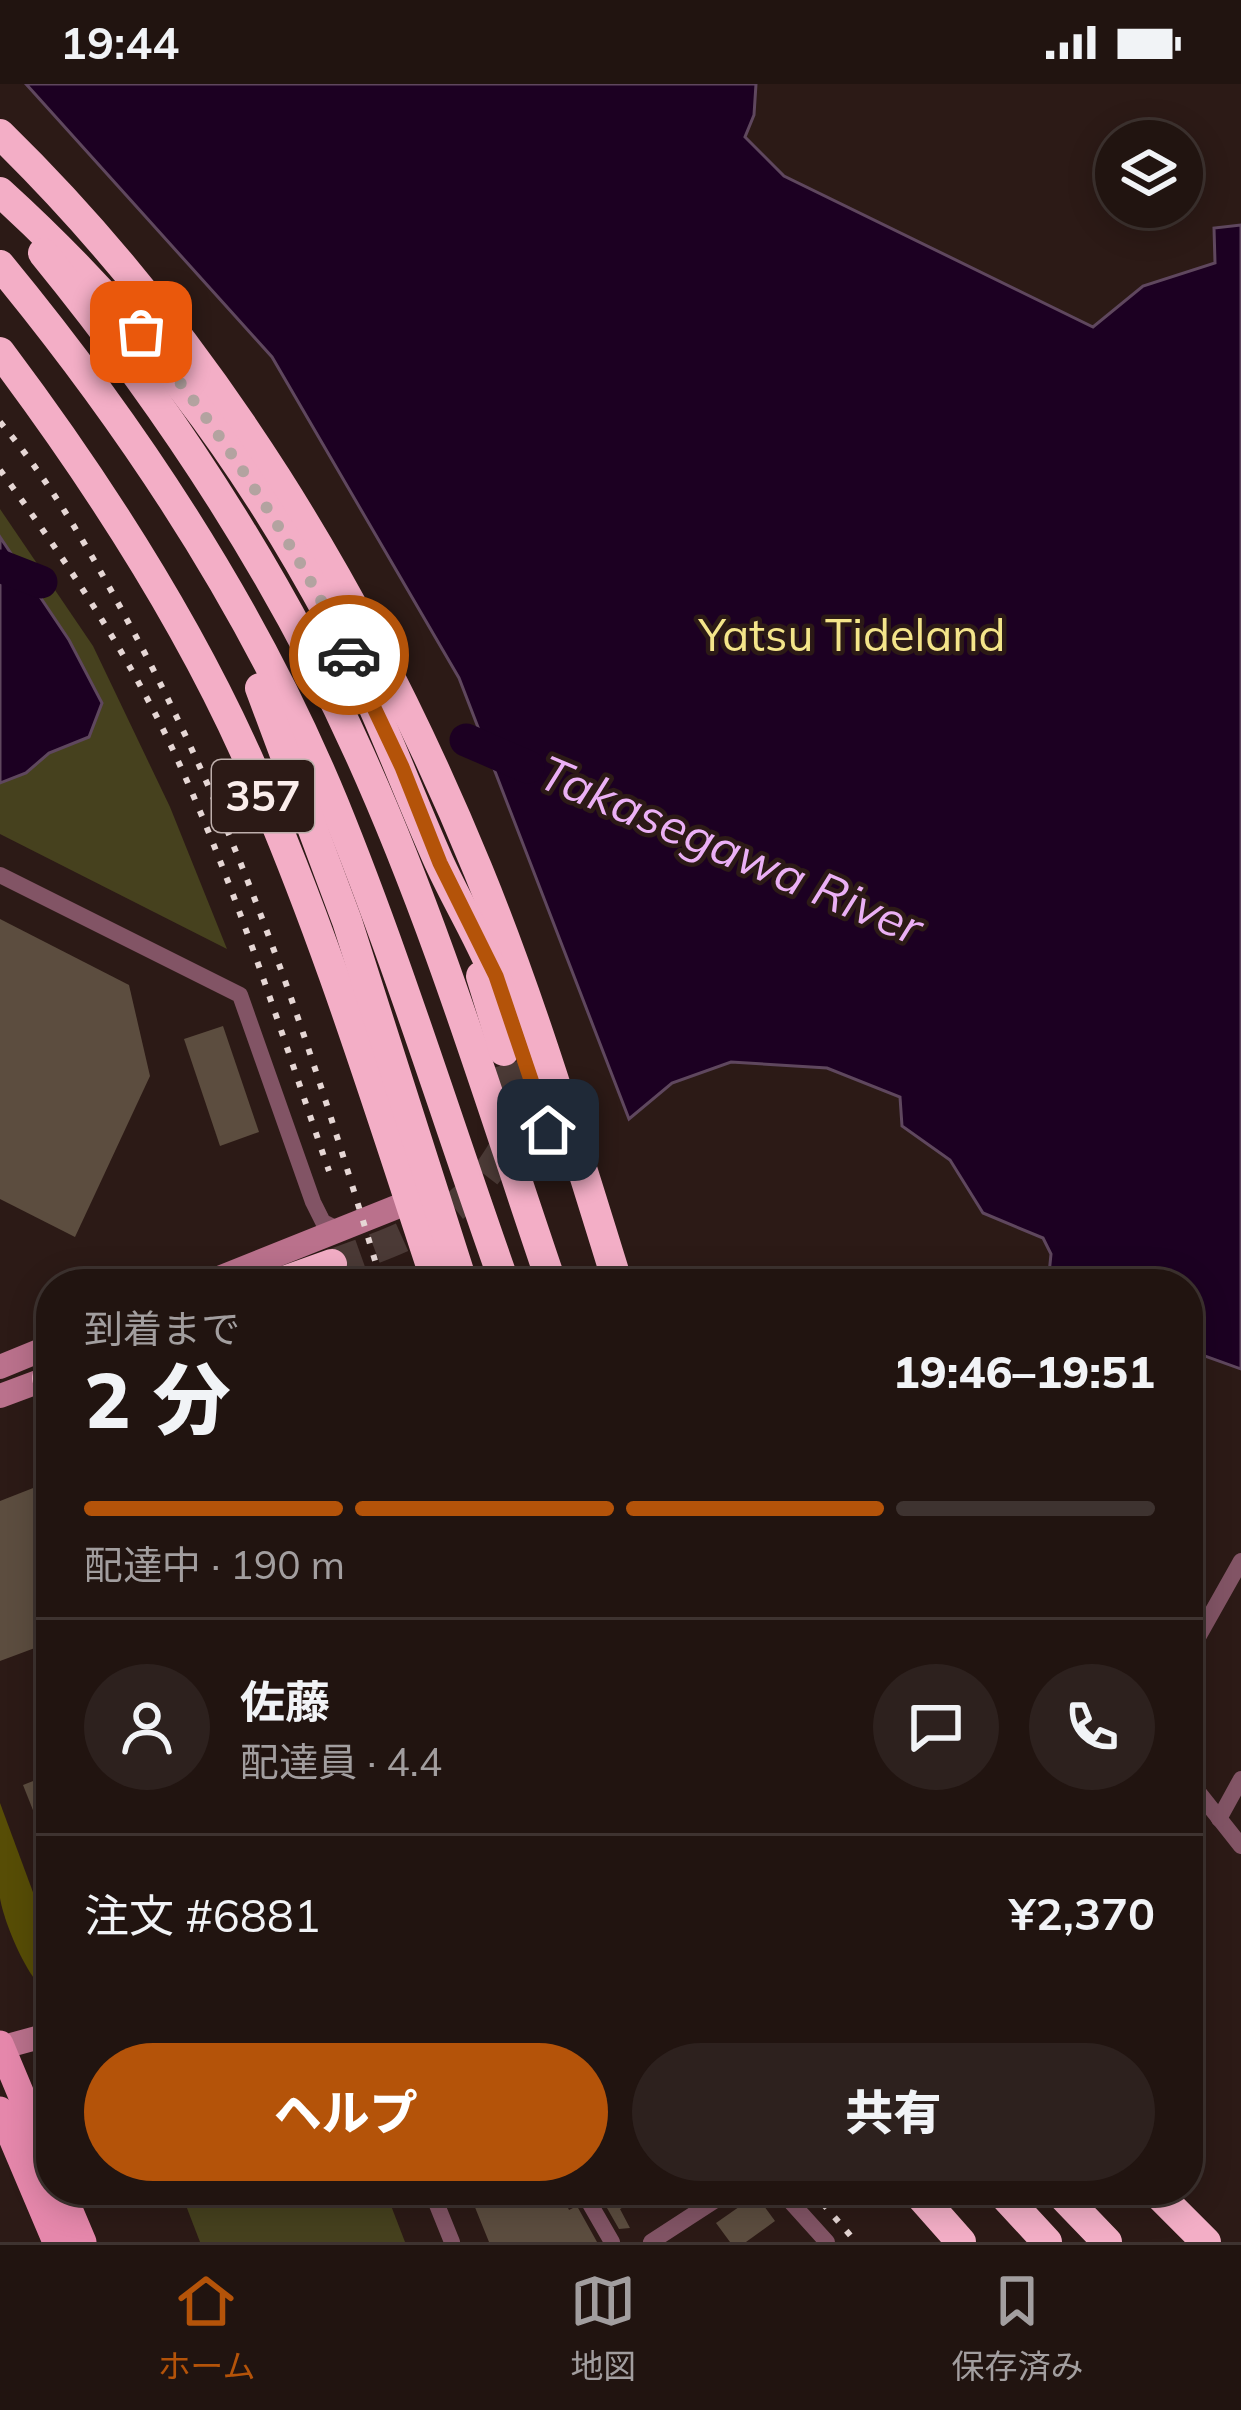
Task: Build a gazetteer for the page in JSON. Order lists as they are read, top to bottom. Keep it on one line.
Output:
{"streets":{"highway":["357"]},"water":["Takasegawa River"],"parks":["Yatsu Tideland"],"page":{"status":"19:44","heading":["2 分","到着まで","19:46–19:51"],"panel":["佐藤","配達員 · 4.4","注文 #6881","¥2,370"],"bar":"配達中 · 190 m","buttons":["ヘルプ","共有"],"tabs":["ホーム","地図","保存済み"]}}
